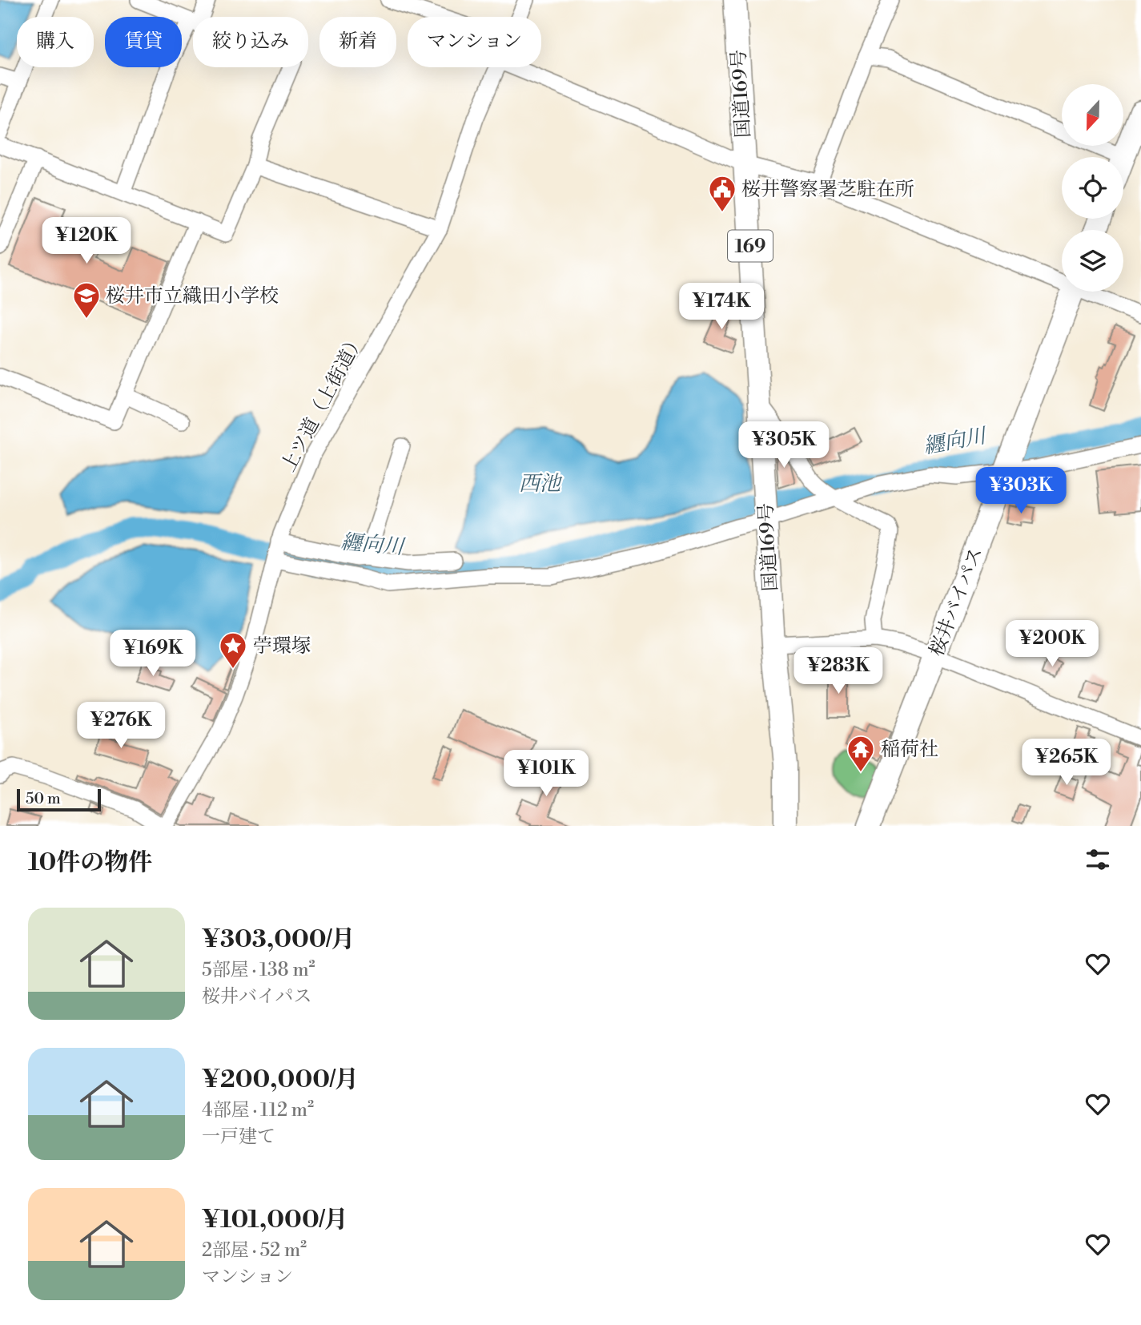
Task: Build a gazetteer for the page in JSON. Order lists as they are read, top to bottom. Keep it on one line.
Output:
{"streets":{"highway":["国道169号","169","桜井バイパス"],"street":["上ツ道（上街道）"]},"water":["纒向川","西池"],"places":{"public building":["桜井警察署芝駐在所"],"school or university":["桜井市立織田小学校"],"place":["苧環塚"],"temple":["稲荷社"]},"scale_bar":"50 m","north":"bottom","page":{"chip":["購入","賃貸","絞り込み","新着","マンション"],"price":["¥120K","¥174K","¥305K","¥303K","¥200K","¥169K","¥283K","¥276K","¥265K","¥101K"],"scale":"50 m","heading":"10件の物件","list":[{"name":"¥303,000/月","note":"5部屋 · 138 m² · 桜井バイパス"},{"name":"¥200,000/月","note":"4部屋 · 112 m² · 一戸建て"},{"name":"¥101,000/月","note":"2部屋 · 52 m² · マンション"}]}}
